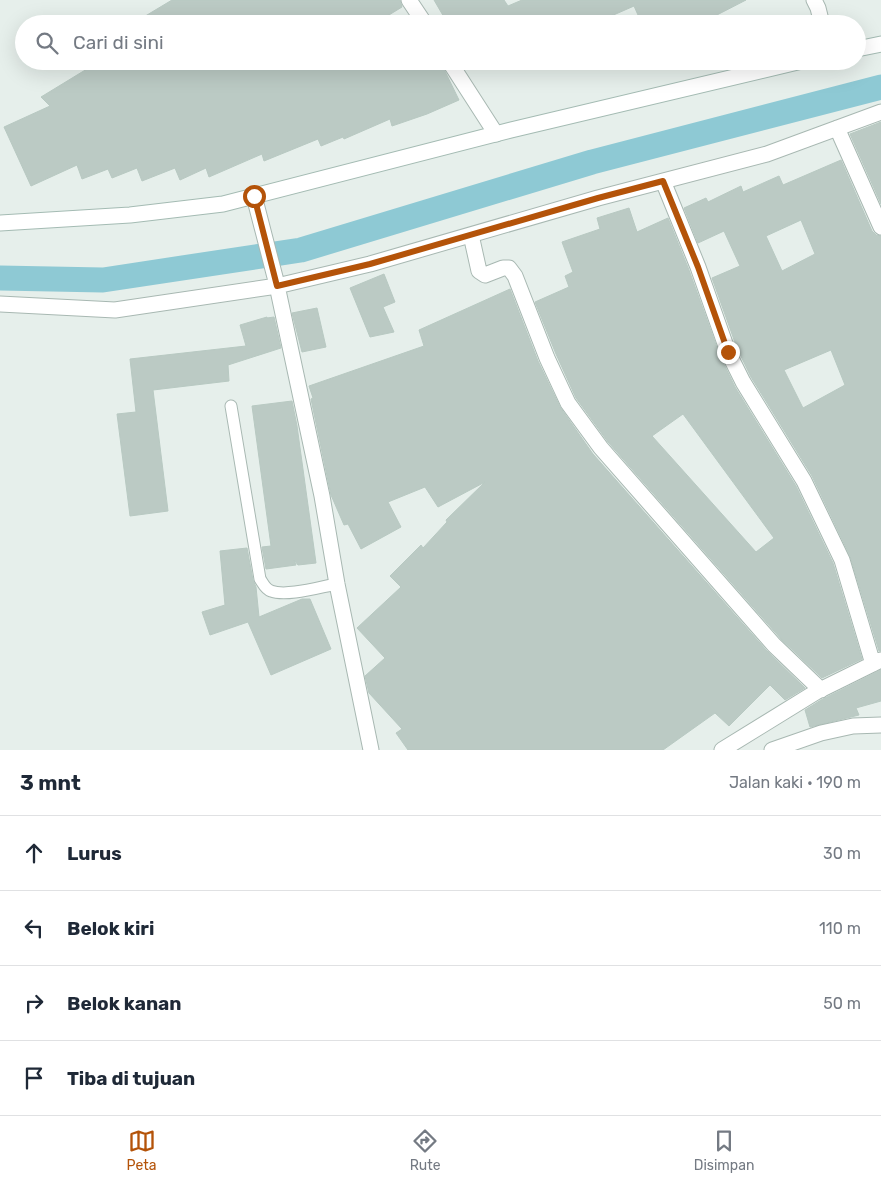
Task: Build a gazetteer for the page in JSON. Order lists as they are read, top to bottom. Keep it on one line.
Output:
{"page":{"search":"Cari di sini","heading":["3 mnt","Jalan kaki · 190 m"],"list":[["Lurus","30 m"],["Belok kiri","110 m"],["Belok kanan","50 m"],"Tiba di tujuan"],"nav":["Peta","Rute","Disimpan"]}}
